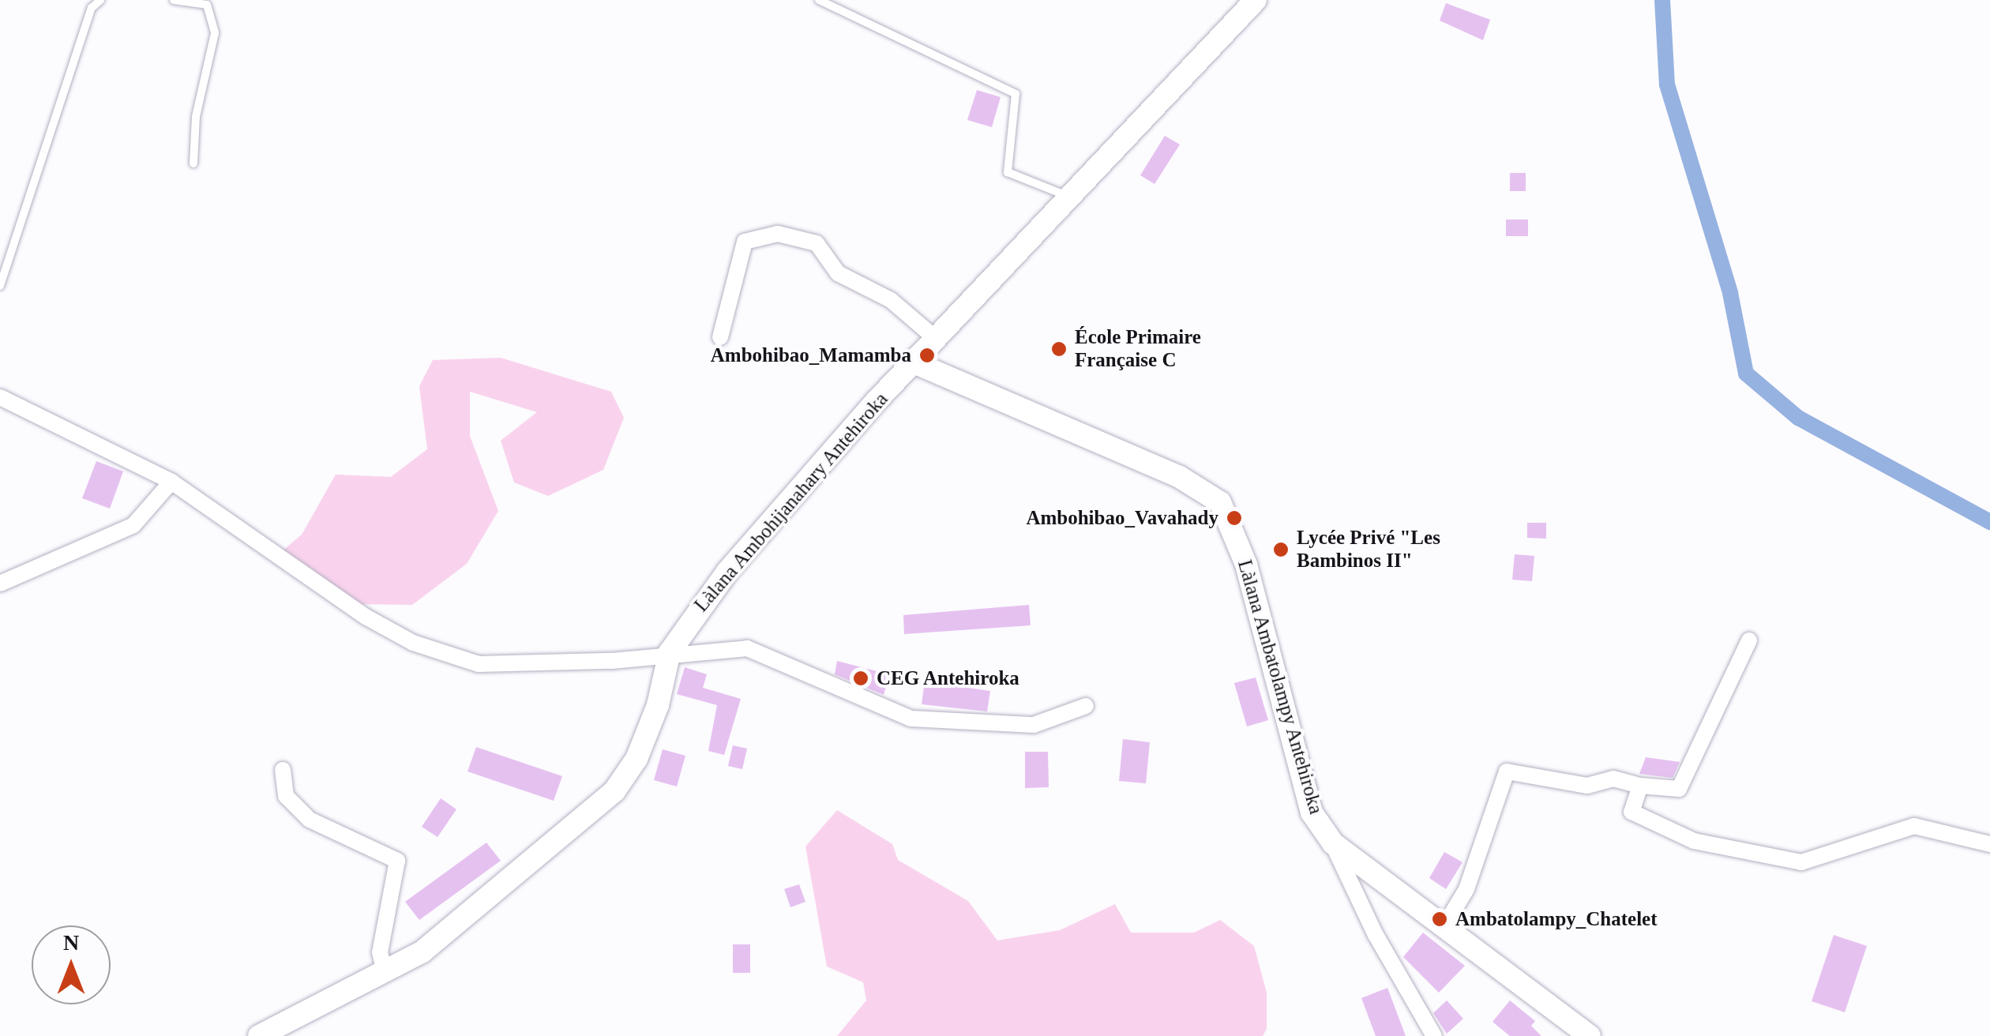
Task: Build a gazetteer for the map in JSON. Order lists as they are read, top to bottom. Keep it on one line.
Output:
{"streets":{"street":["Làlana Ambohijanahary Antehiroka","Làlana Ambatolampy Antehiroka"]},"crossings":[["Làlana Ambohijanahary Antehiroka","Làlana Ambatolampy Antehiroka"]],"places":["École Primaire Française C","Ambohibao_Mamamba","Ambohibao_Vavahady","Lycée Privé \"Les Bambinos II\"","CEG Antehiroka","Ambatolampy_Chatelet"],"north":"top"}
